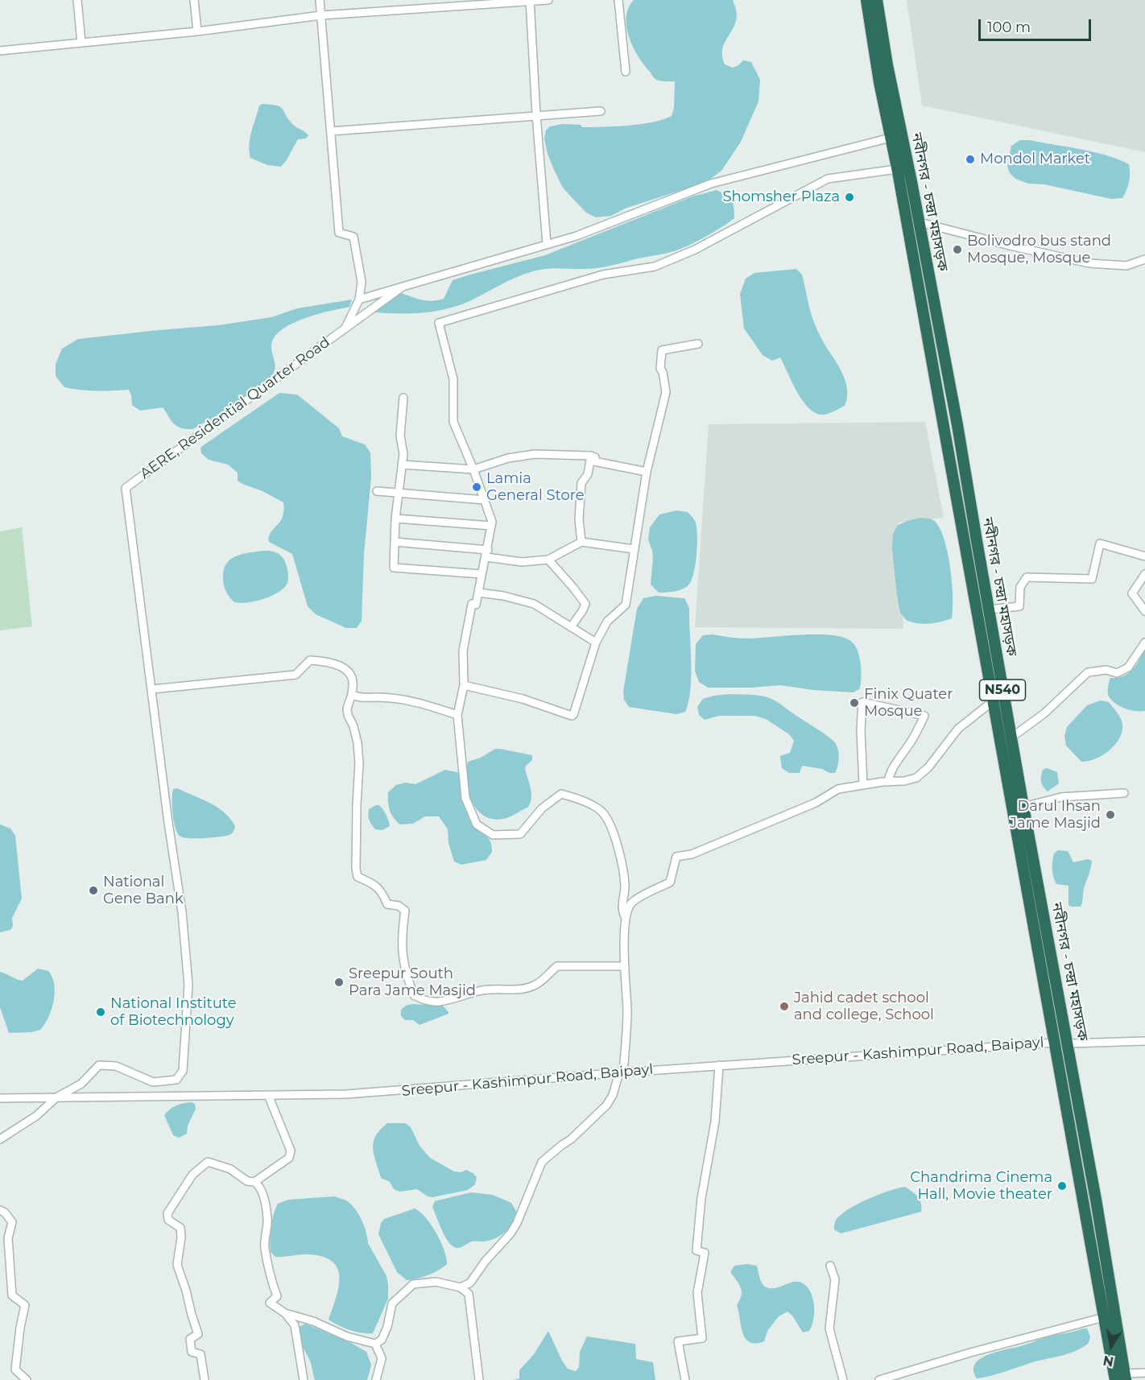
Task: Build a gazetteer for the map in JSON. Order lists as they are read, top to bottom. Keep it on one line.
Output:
{"streets":{"highway":["নবীনগর - চন্দ্রা মহাসড়ক","N540"],"street":["AERE, Residential Quarter Road","Sreepur - Kashimpur Road, Baipayl"]},"crossings":[["নবীনগর - চন্দ্রা মহাসড়ক","Sreepur - Kashimpur Road, Baipayl"]],"places":["Mondol Market","Shomsher Plaza","Bolivodro bus stand Mosque, Mosque","Lamia General Store","Finix Quater Mosque","Darul Ihsan Jame Masjid","National Gene Bank","Sreepur South Para Jame Masjid","Jahid cadet school and college, School","National Institute of Biotechnology","Chandrima Cinema Hall, Movie theater"],"scale_bar":"100 m","north":"bottom"}
